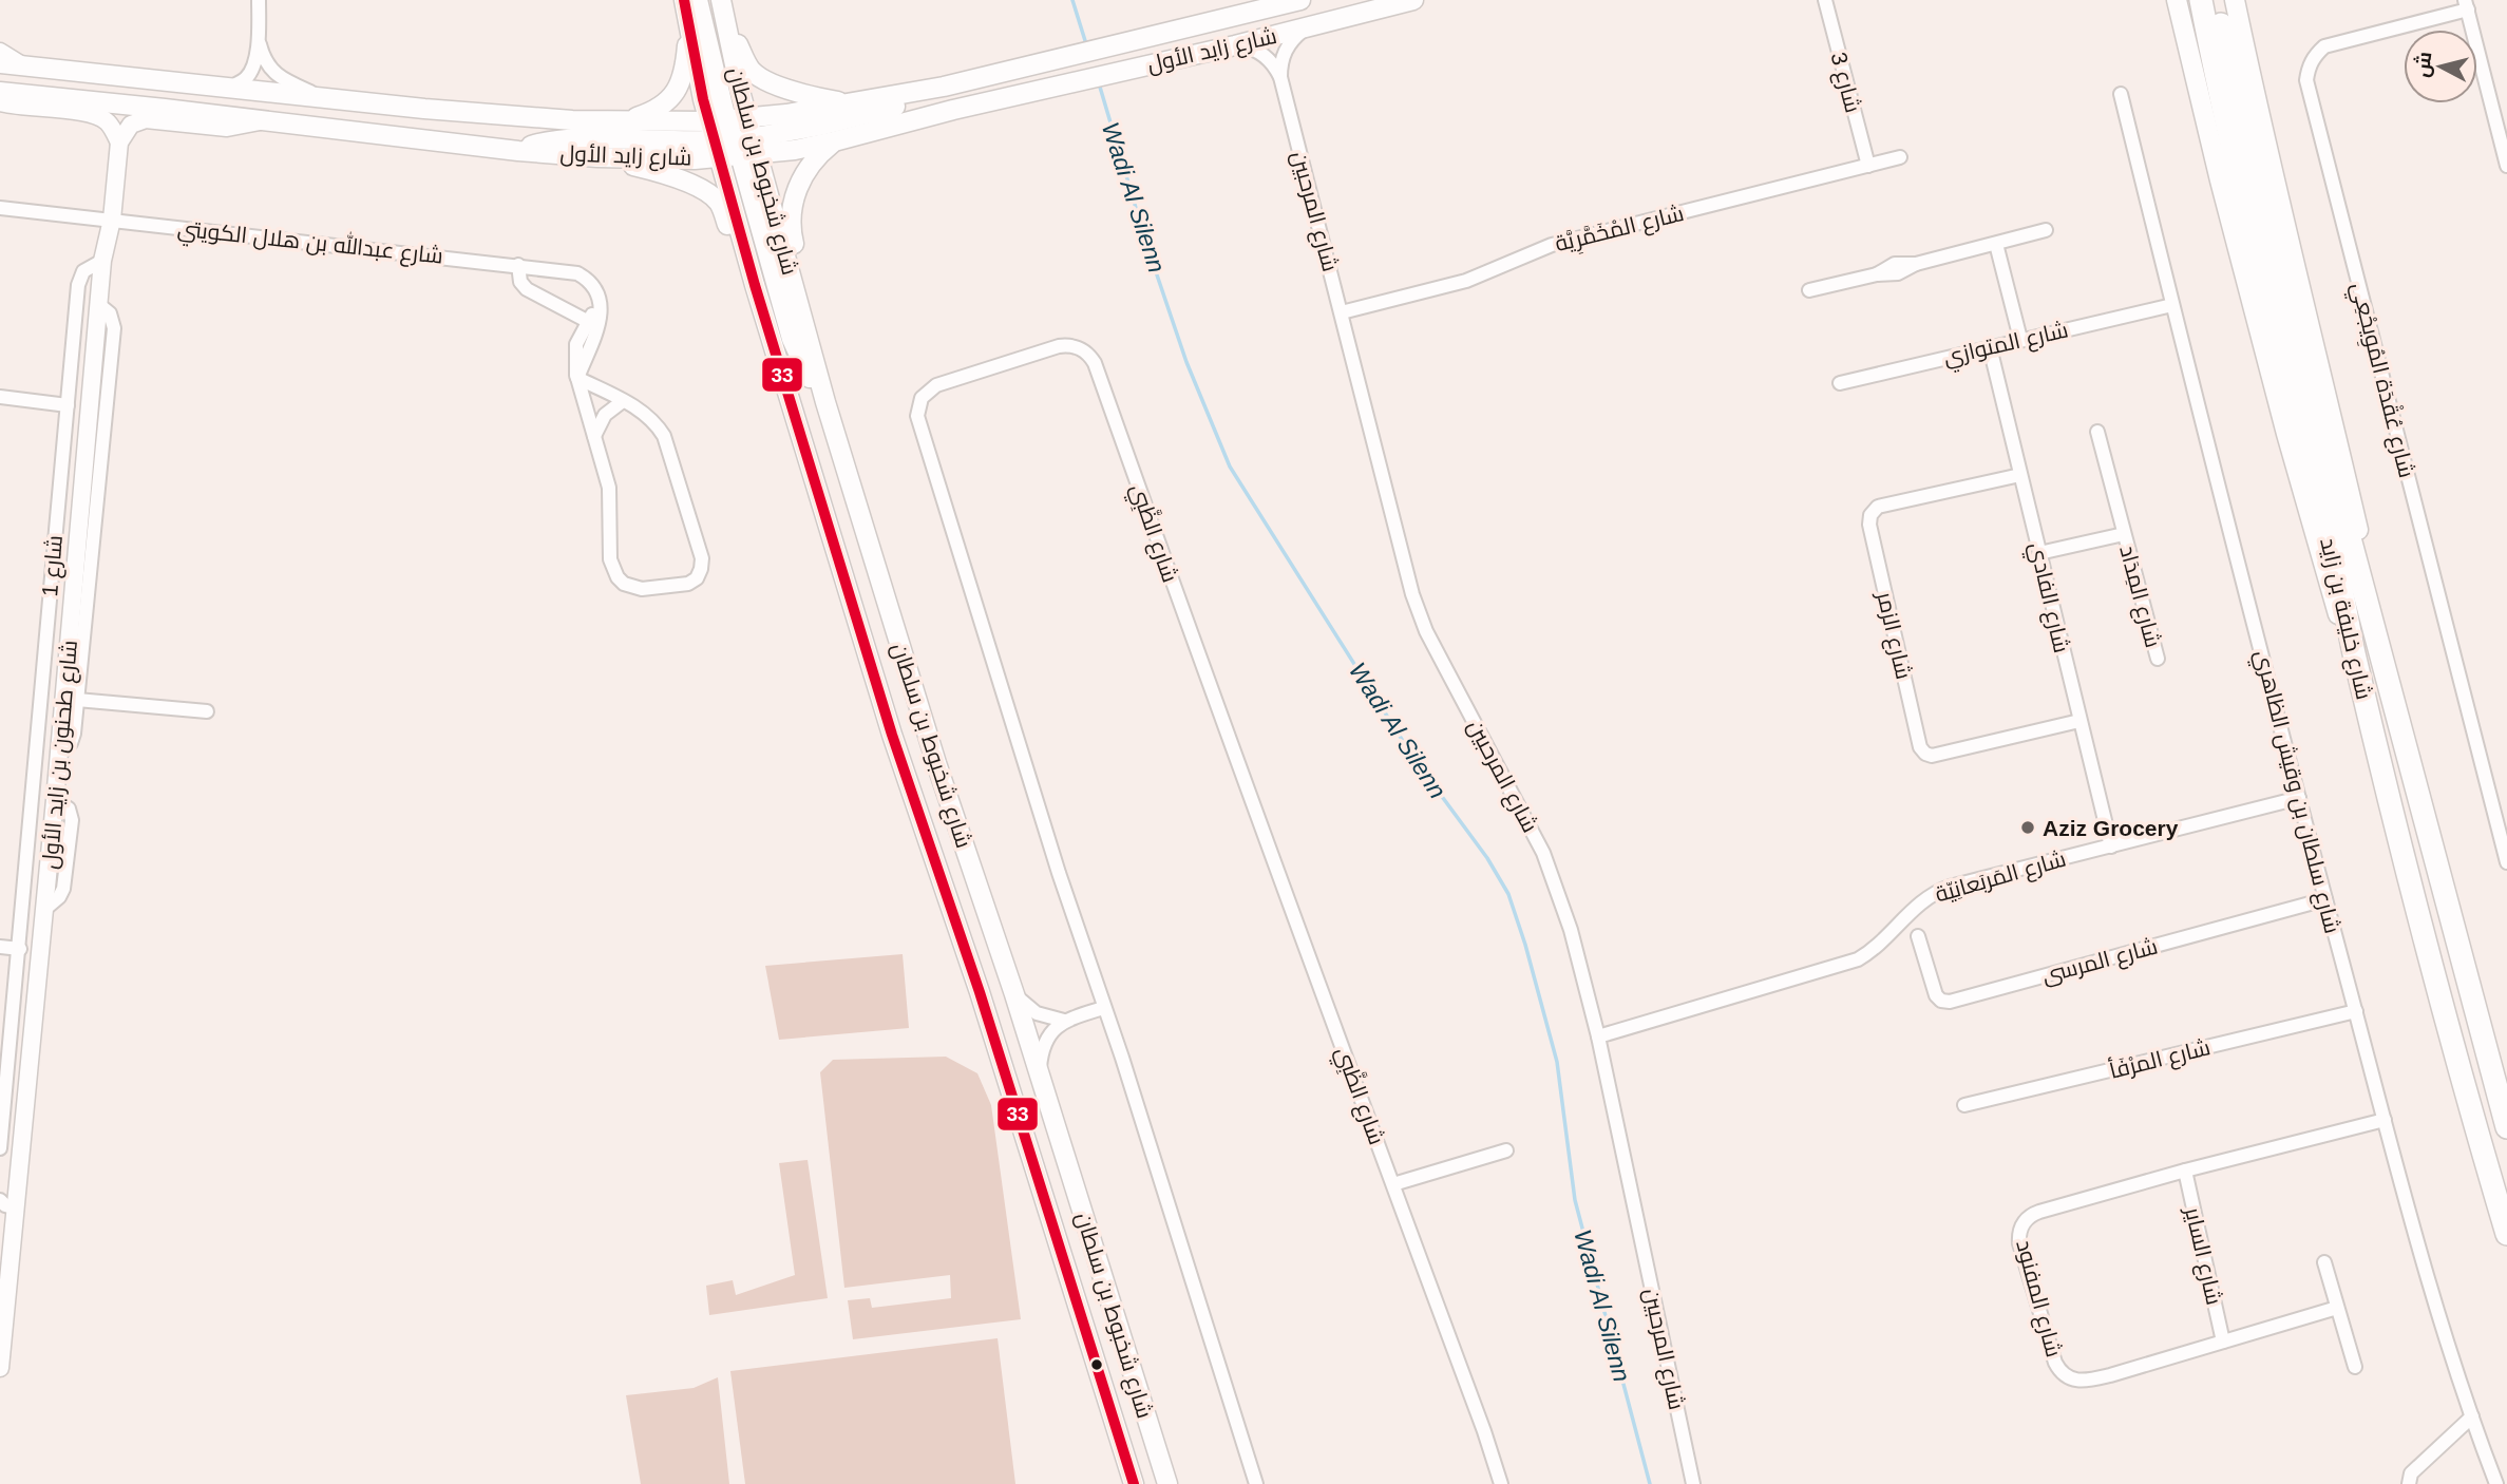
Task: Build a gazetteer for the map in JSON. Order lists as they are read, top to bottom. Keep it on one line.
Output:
{"streets":{"highway":["شارع خليفة بن زايد"],"main road":["شارع زايد الأول","شارع شخبوط بن سلطان"],"street":["شارع 3","شارع المرحبين","شارع المْخَمَّرِيَّة","شارع عبدالله بن هلال الكويتي","شارع المتوازي","شارع عُقْدَة المُوِيجْعِي","شارع الظَّبِي","شارع 1","شارع المِدَاد","شارع الفادي","شارع الزمر","شارع طحنون بن زايد الأول","شارع سلطان بن وقيش الظاهري","شارع المَربَعانِيّة","شارع المرسى","شارع المرْفَأ","شارع الساير","شارع المفنود"]},"crossings":[["شارع زايد الأول","شارع شخبوط بن سلطان"],["شارع زايد الأول","شارع المرحبين"],["شارع 3","شارع المْخَمَّرِيَّة"],["شارع المرحبين","شارع المْخَمَّرِيَّة"],["شارع المرحبين","شارع المَربَعانِيّة"],["شارع عبدالله بن هلال الكويتي","شارع طحنون بن زايد الأول"],["شارع المتوازي","شارع الفادي"],["شارع المتوازي","شارع سلطان بن وقيش الظاهري"],["شارع 1","شارع طحنون بن زايد الأول"],["شارع المِدَاد","شارع الفادي"],["شارع الفادي","شارع الزمر"],["شارع الفادي","شارع المَربَعانِيّة"],["شارع سلطان بن وقيش الظاهري","شارع المَربَعانِيّة"],["شارع سلطان بن وقيش الظاهري","شارع المرسى"],["شارع سلطان بن وقيش الظاهري","شارع المرْفَأ"],["شارع سلطان بن وقيش الظاهري","شارع المفنود"],["شارع الساير","شارع المفنود"]],"water":["Wadi Al Silenn"],"places":["Aziz Grocery"],"lines":["transit line 33"],"north":"left"}
